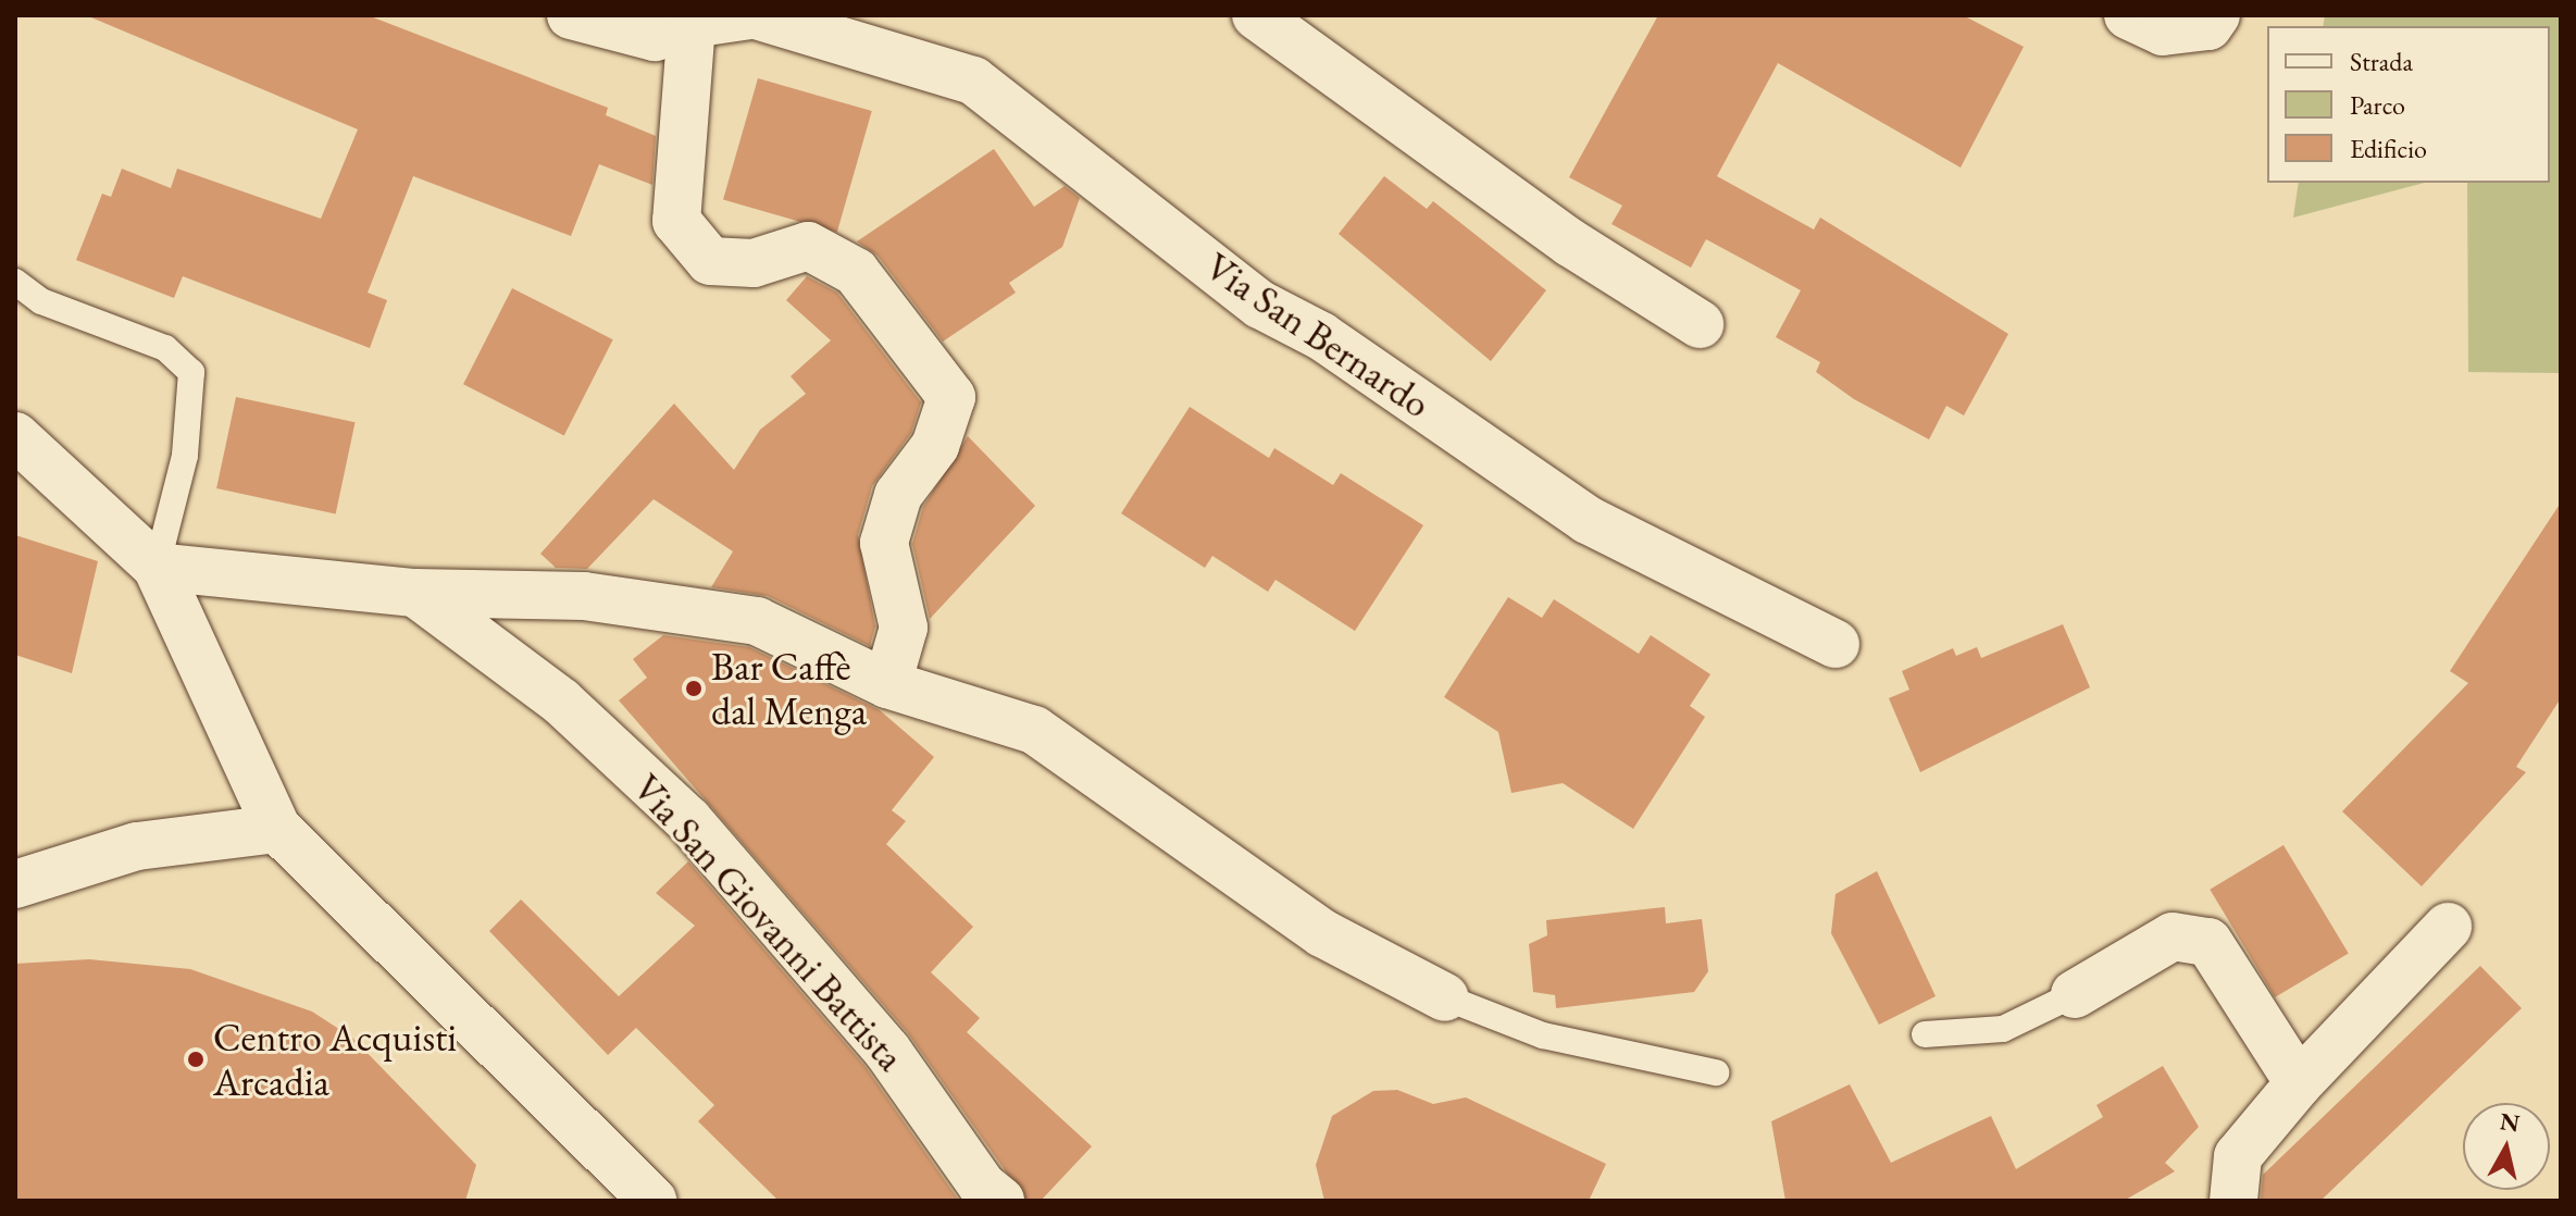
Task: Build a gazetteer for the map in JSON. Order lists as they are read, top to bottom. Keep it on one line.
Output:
{"streets":{"street":["Via San Bernardo","Via San Giovanni Battista"]},"places":["Bar Caffè dal Menga","Centro Acquisti Arcadia"],"legend":["Strada","Parco","Edificio"],"north":"top"}
